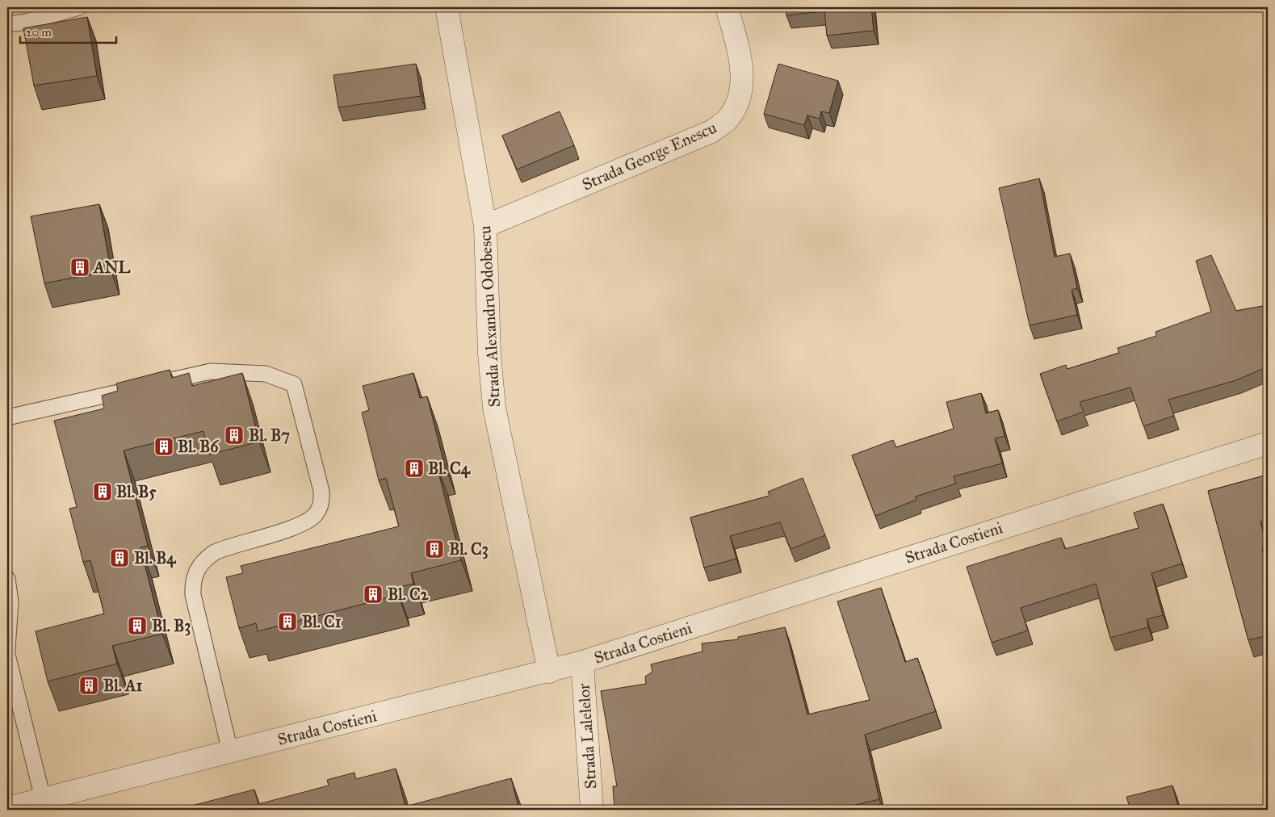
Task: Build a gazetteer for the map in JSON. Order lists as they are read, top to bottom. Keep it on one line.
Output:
{"streets":{"street":["Strada George Enescu","Strada Alexandru Odobescu","Strada Costieni","Strada Lalelelor"]},"crossings":[["Strada George Enescu","Strada Alexandru Odobescu"],["Strada Alexandru Odobescu","Strada Costieni"],["Strada Costieni","Strada Lalelelor"]],"places":{"building":["ANL","Bl. B7","Bl. B6","Bl. C4","Bl. B5","Bl. C3","Bl. B4","Bl. C2","Bl. C1","Bl. B3","Bl. A1"]},"scale_bar":"20 m"}
